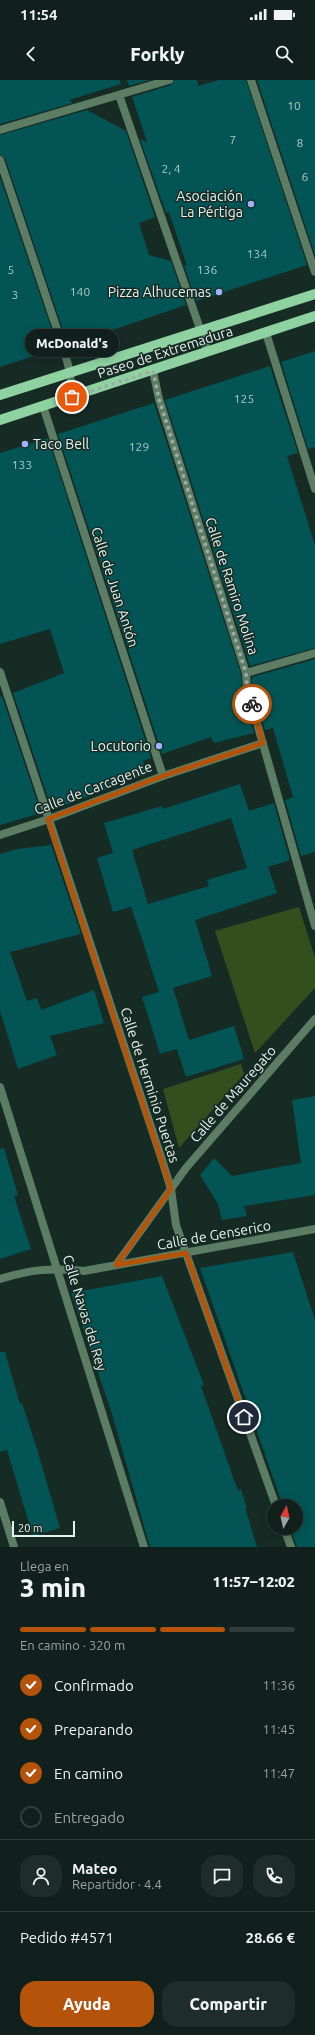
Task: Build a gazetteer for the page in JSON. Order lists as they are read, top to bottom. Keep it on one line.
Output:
{"streets":{"main road":["Paseo de Extremadura"],"street":["Calle de Ramiro Molina","Calle de Juan Antón","Calle de Carcagente","Calle de Herminio Puertas","Calle de Mauregato","Calle de Genserico","Calle Navas del Rey"]},"crossings":[["Paseo de Extremadura","Calle de Ramiro Molina"],["Paseo de Extremadura","Calle de Juan Antón"],["Calle de Ramiro Molina","Calle de Carcagente"],["Calle de Juan Antón","Calle de Carcagente"],["Calle de Carcagente","Calle de Herminio Puertas"],["Calle de Herminio Puertas","Calle de Mauregato"],["Calle de Herminio Puertas","Calle de Genserico"],["Calle de Mauregato","Calle de Genserico"],["Calle de Genserico","Calle Navas del Rey"]],"places":["Asociación La Pértiga","Pizza Alhucemas","McDonald's","Taco Bell","Locutorio"],"house_numbers":["10","7","8","2, 4","6","134","5","136","140","3","125","129","133"],"scale_bar":"20 m","north":"top","page":{"status":"11:54","header":"Forkly","bubble":"McDonald's","scale":"20 m","heading":["3 min","Llega en","11:57–12:02"],"panel":["Mateo","Repartidor · 4.4","Pedido #4571","28.66 €"],"bar":"En camino · 320 m","list":[["Confirmado","11:36"],["Preparando","11:45"],["En camino","11:47"],"Entregado"],"buttons":["Ayuda","Compartir"]}}
